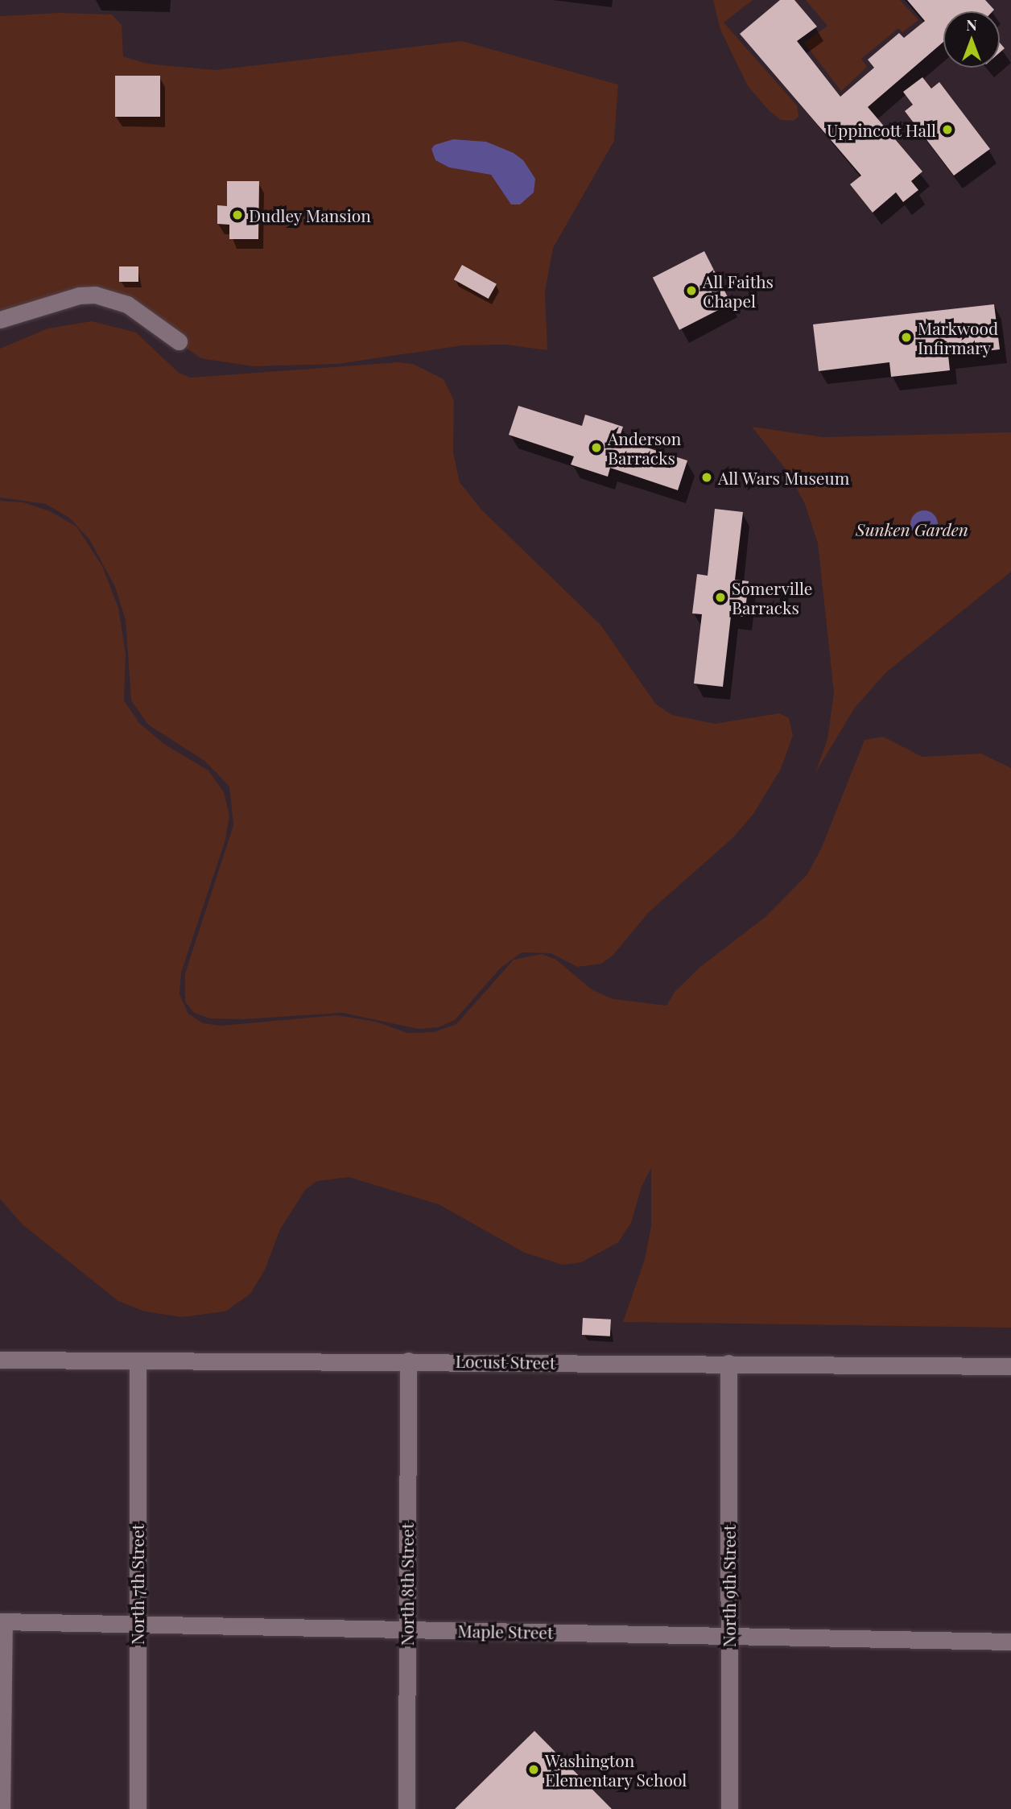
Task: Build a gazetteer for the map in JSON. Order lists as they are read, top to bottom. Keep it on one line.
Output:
{"streets":{"street":["Locust Street","North 7th Street","North 8th Street","North 9th Street","Maple Street"]},"crossings":[["Locust Street","North 7th Street"],["Locust Street","North 8th Street"],["Locust Street","North 9th Street"],["North 7th Street","Maple Street"],["North 8th Street","Maple Street"],["North 9th Street","Maple Street"]],"parks":["Sunken Garden"],"places":["Uppincott Hall","Dudley Mansion","All Faiths Chapel","Markwood Infirmary","Anderson Barracks","All Wars Museum","Somerville Barracks","Washington Elementary School"],"north":"top"}
